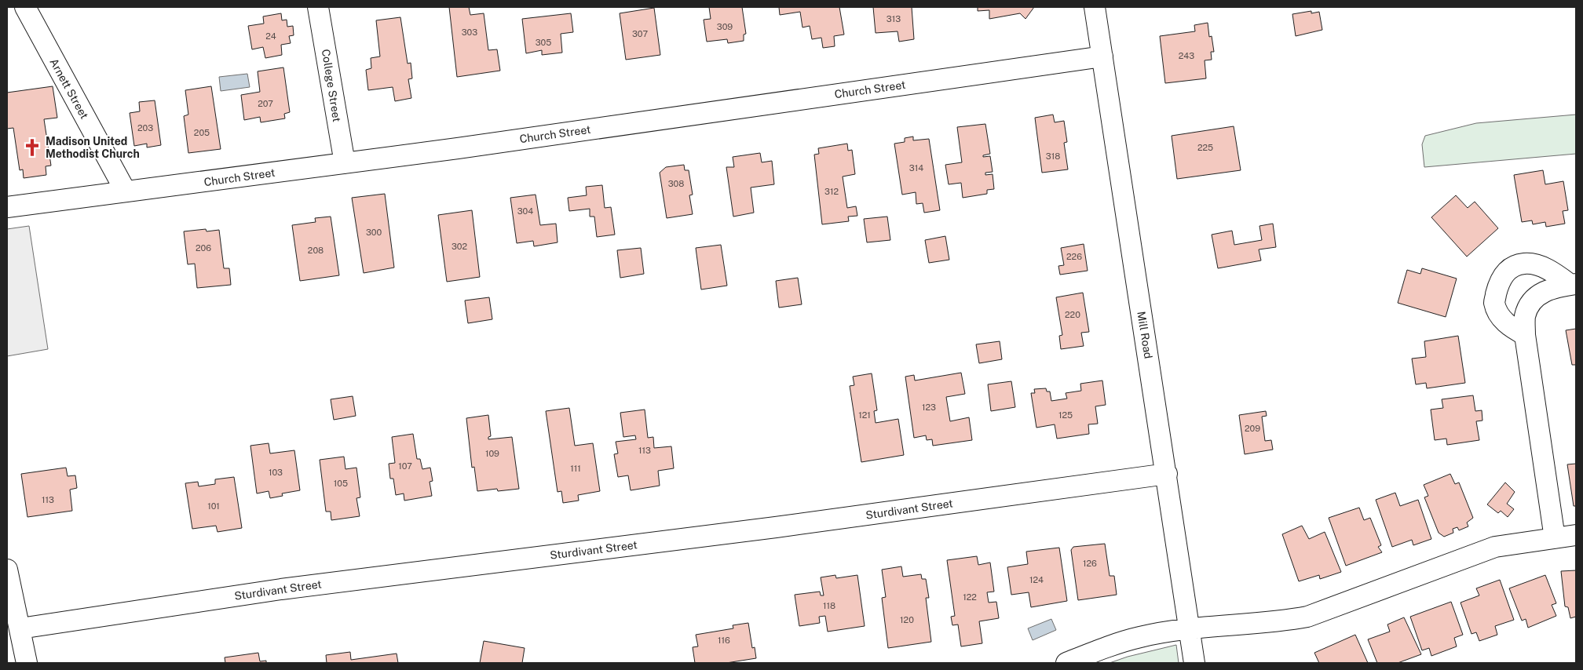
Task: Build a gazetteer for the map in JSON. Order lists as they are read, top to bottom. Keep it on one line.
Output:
{"streets":{"street":["College Street","Arnett Street","Church Street","Mill Road","Sturdivant Street"]},"crossings":[["College Street","Church Street"],["Arnett Street","Church Street"],["Church Street","Mill Road"],["Mill Road","Sturdivant Street"]],"places":{"church":["Madison United Methodist Church"]},"house_numbers":["313","309","303","307","24","305","243","207","203","205","225","318","314","308","312","304","300","302","206","208","226","220","123","121","125","209","113","109","107","111","103","105","113","101","126","124","122","118","120","116"]}
